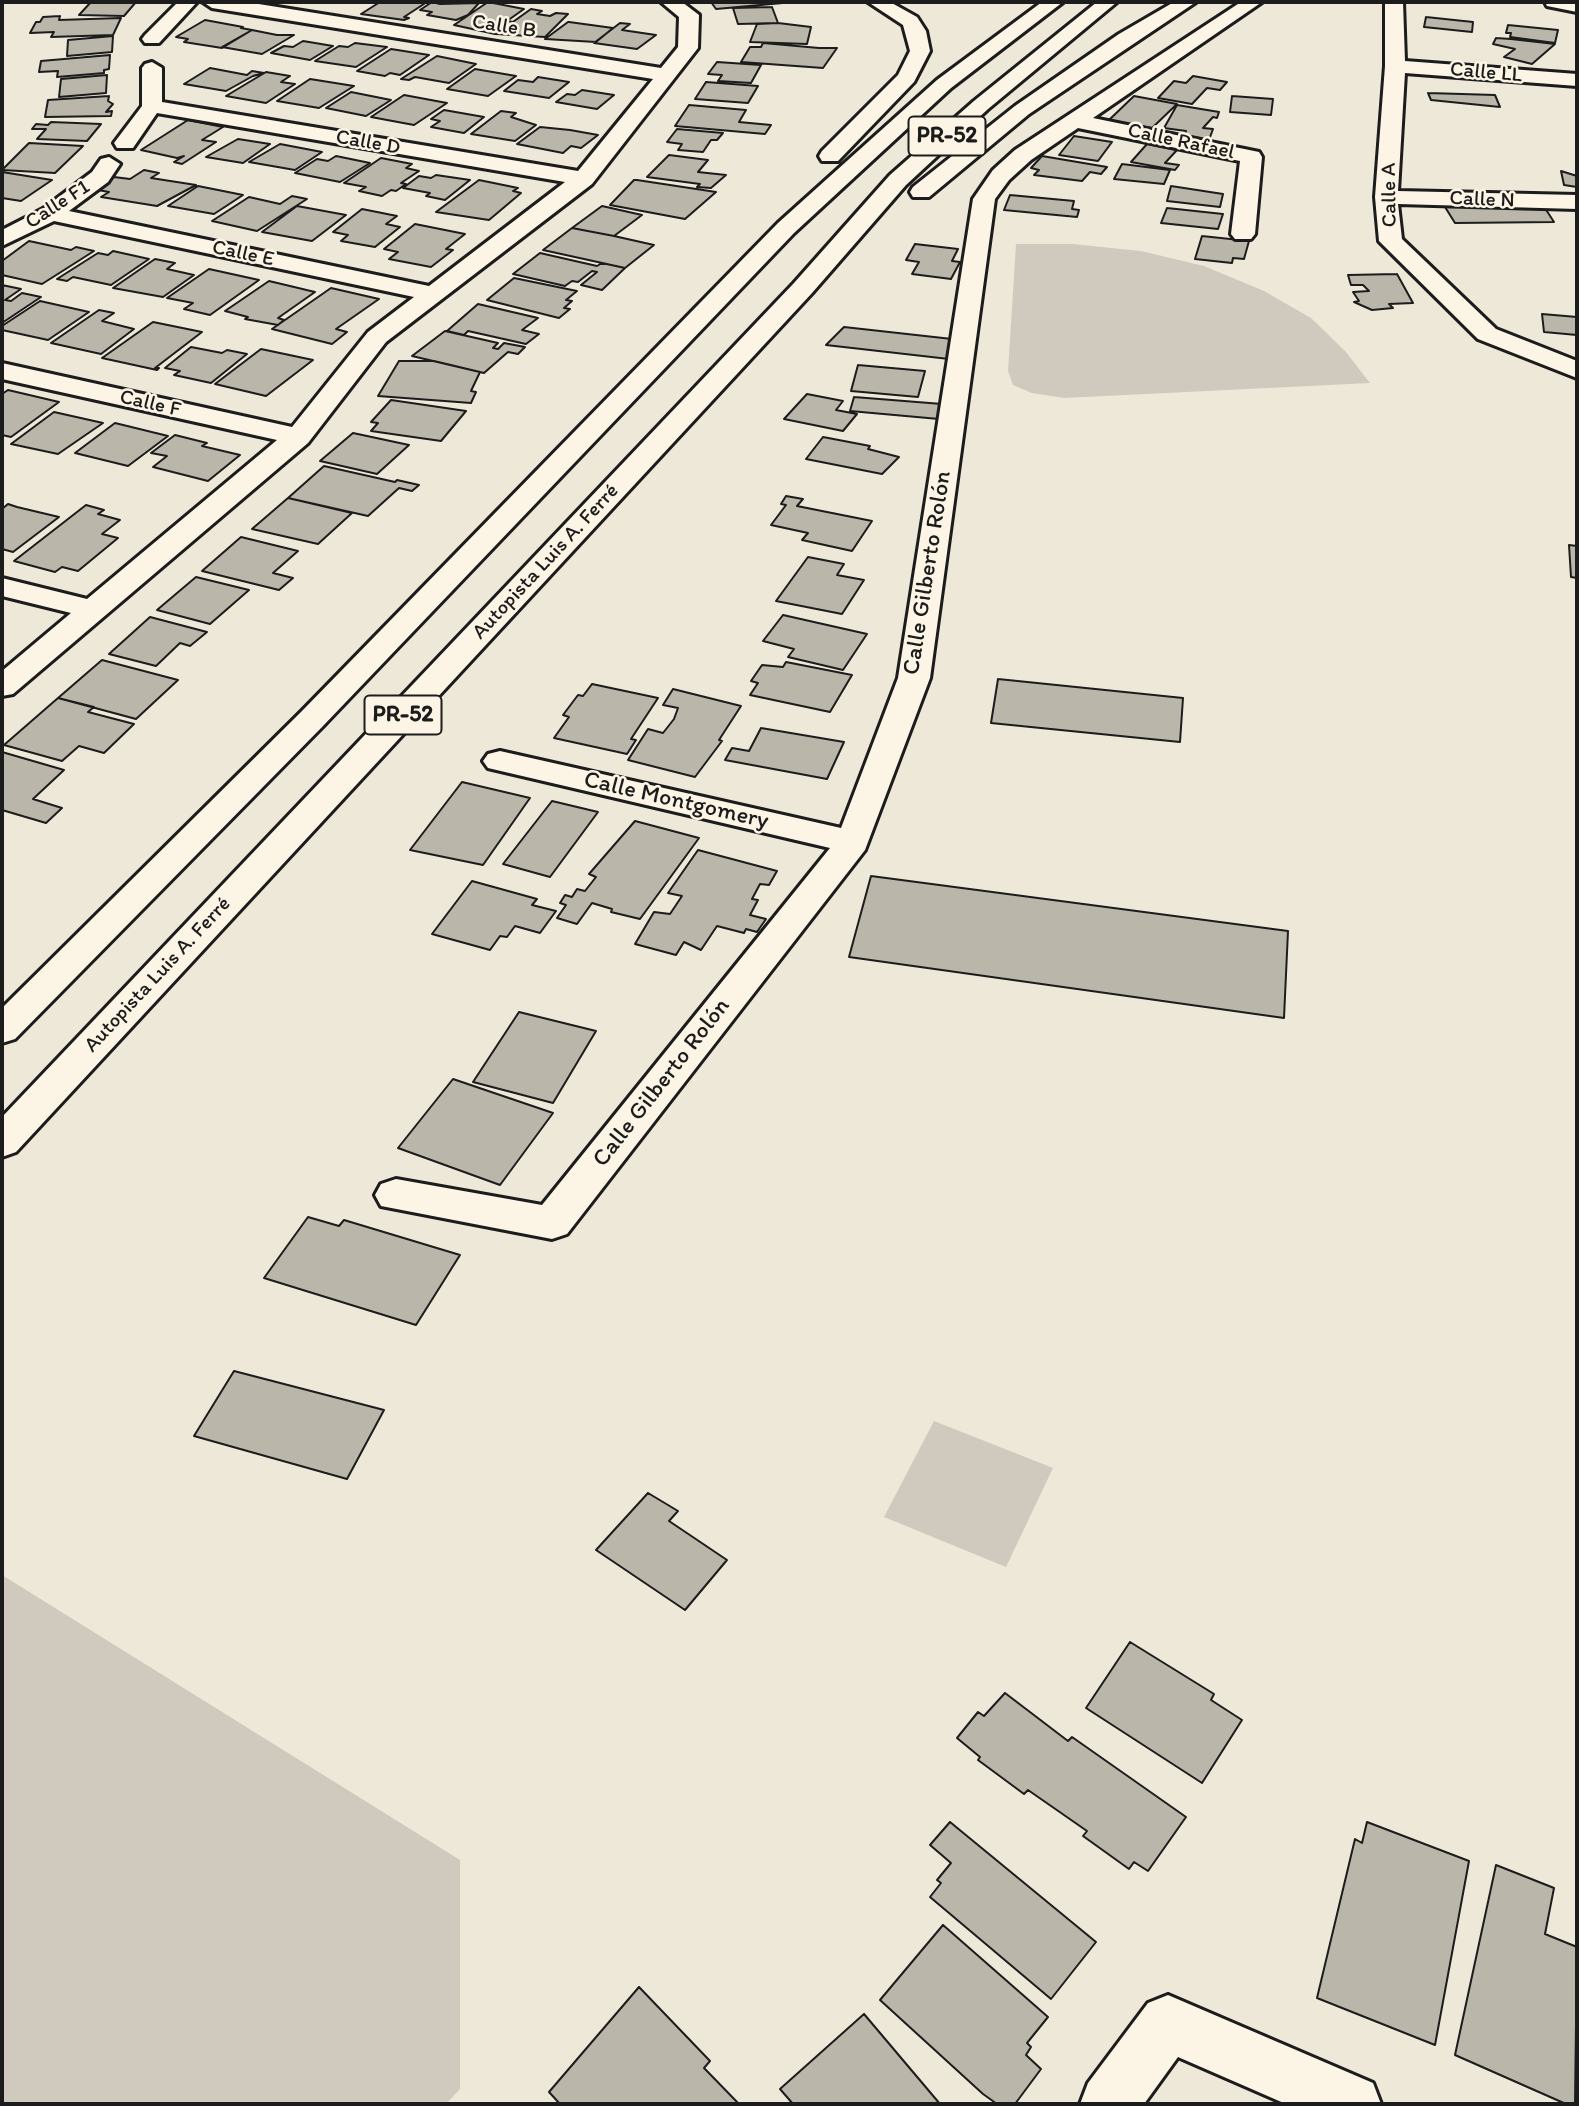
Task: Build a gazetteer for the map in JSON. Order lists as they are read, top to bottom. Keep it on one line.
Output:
{"streets":{"main road":["Calle B","Calle LL","PR-52","Calle Rafael","Calle D","Calle A","Calle N","Calle F1","Calle E","Calle F","Autopista Luis A. Ferré","Calle Gilberto Rolón","Calle Montgomery"]},"crossings":[["Calle LL","Calle A"],["Calle Rafael","Calle Gilberto Rolón"],["Calle A","Calle N"],["Calle F1","Calle E"],["Calle Gilberto Rolón","Calle Montgomery"]]}
